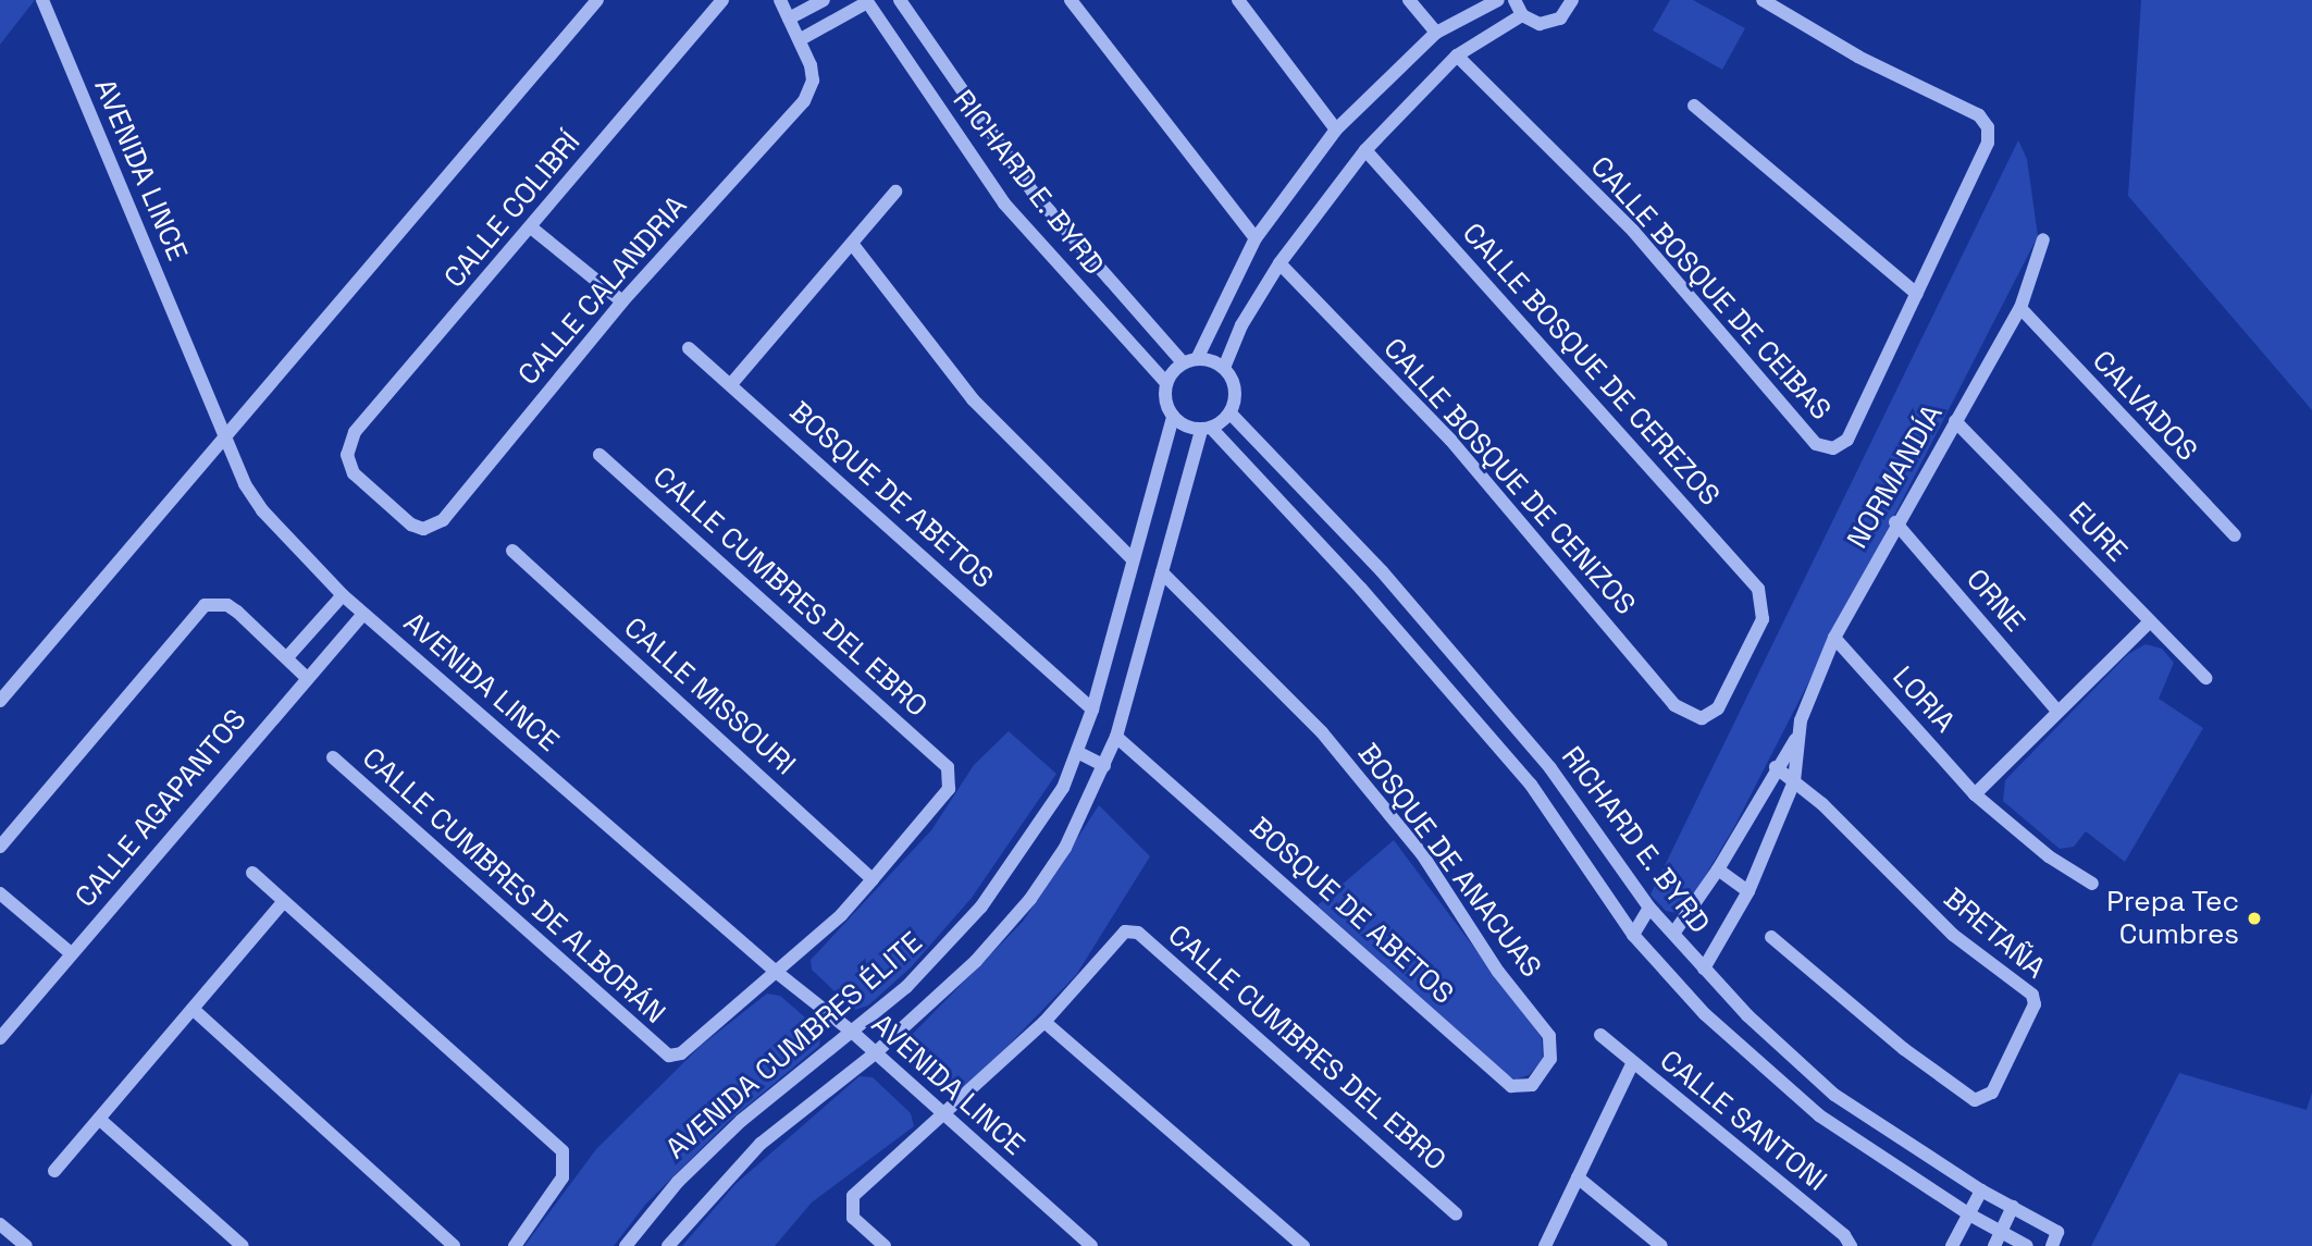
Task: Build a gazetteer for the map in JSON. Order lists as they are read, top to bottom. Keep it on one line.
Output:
{"streets":{"street":["AVENIDA LINCE","RICHARD E. BYRD","CALLE COLIBRÍ","CALLE BOSQUE DE CEIBAS","CALLE CALANDRIA","CALLE BOSQUE DE CEREZOS","CALVADOS","CALLE BOSQUE DE CENIZOS","NORMANDÍA","BOSQUE DE ABETOS","EURE","CALLE CUMBRES DEL EBRO","ORNE","CALLE MISSOURI","LORIA","CALLE AGAPANTOS","BOSQUE DE ANACUAS","CALLE CUMBRES DE ALBORÁN","BRETAÑA","AVENIDA CUMBRES ÉLITE","CALLE SANTONI"]},"crossings":[["AVENIDA LINCE","CALLE AGAPANTOS"],["AVENIDA LINCE","CALLE CUMBRES DE ALBORÁN"],["AVENIDA LINCE","AVENIDA CUMBRES ÉLITE"],["RICHARD E. BYRD","NORMANDÍA"],["RICHARD E. BYRD","AVENIDA CUMBRES ÉLITE"],["CALLE COLIBRÍ","CALLE CALANDRIA"],["CALLE BOSQUE DE CEREZOS","CALLE BOSQUE DE CENIZOS"],["CALVADOS","NORMANDÍA"],["NORMANDÍA","EURE"],["NORMANDÍA","ORNE"],["NORMANDÍA","LORIA"],["NORMANDÍA","BRETAÑA"],["BOSQUE DE ABETOS","BOSQUE DE ANACUAS"],["BOSQUE DE ABETOS","AVENIDA CUMBRES ÉLITE"],["CALLE CUMBRES DEL EBRO","CALLE MISSOURI"],["BOSQUE DE ANACUAS","AVENIDA CUMBRES ÉLITE"]],"places":["Prepa Tec Cumbres"]}
